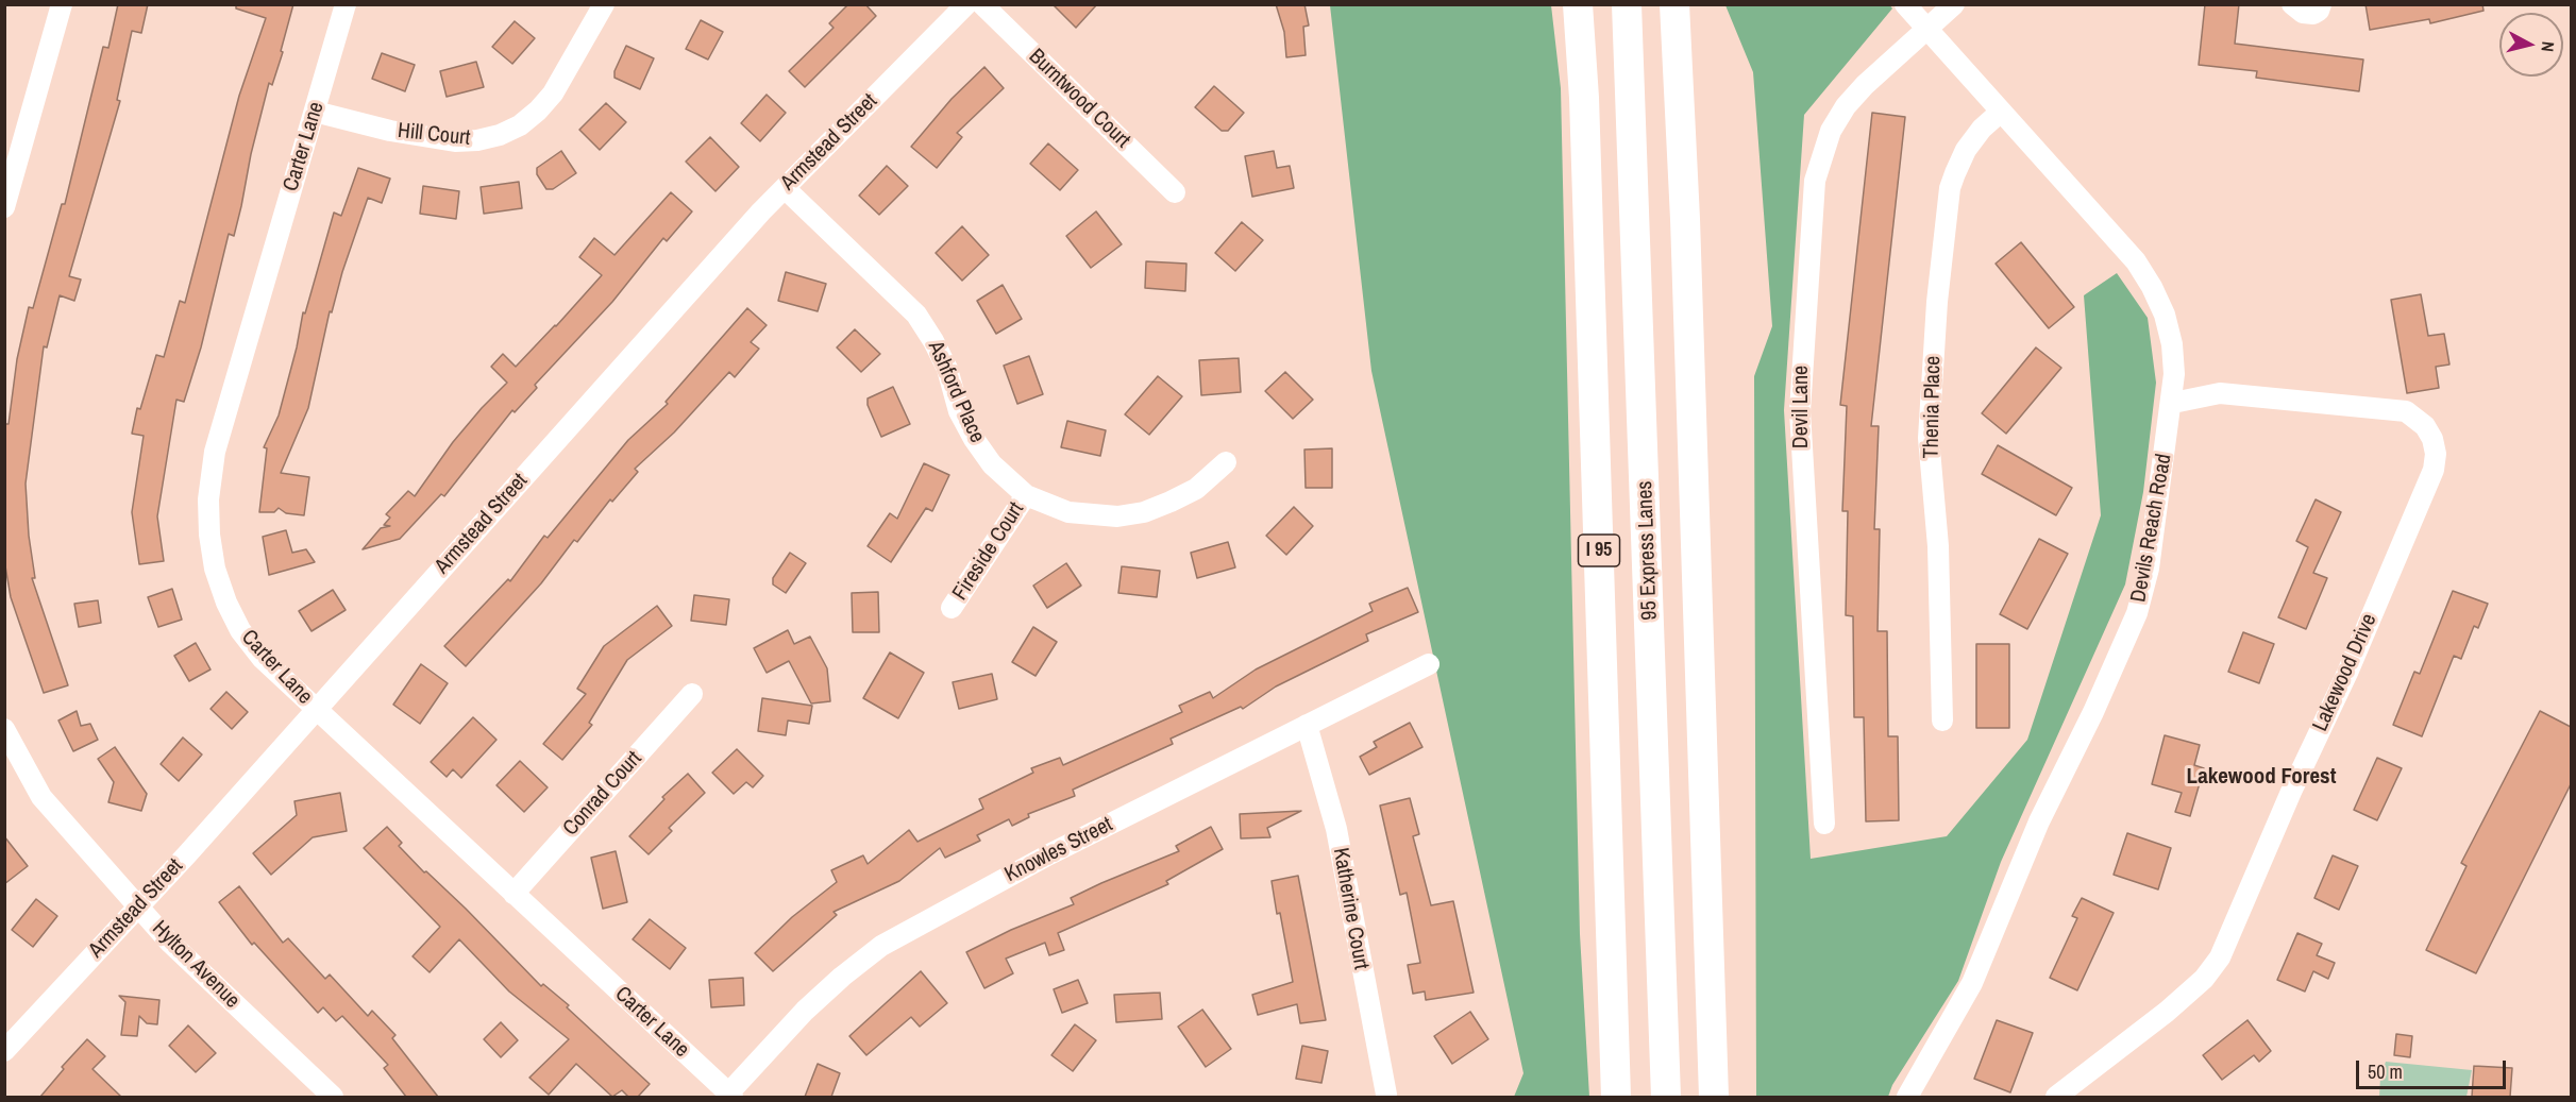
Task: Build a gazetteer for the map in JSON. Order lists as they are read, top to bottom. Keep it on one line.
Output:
{"streets":{"highway":["I 95","95 Express Lanes"],"street":["Burntwood Court","Hill Court","Armstead Street","Carter Lane","Ashford Place","Devil Lane","Thenia Place","Devils Reach Road","Fireside Court","Lakewood Drive","Conrad Court","Knowles Street","Katherine Court","Hylton Avenue"]},"crossings":[["Hill Court","Carter Lane"],["Armstead Street","Carter Lane"],["Armstead Street","Ashford Place"],["Armstead Street","Hylton Avenue"],["Carter Lane","Conrad Court"],["Carter Lane","Knowles Street"],["Ashford Place","Fireside Court"],["Devil Lane","Devils Reach Road"],["Thenia Place","Devils Reach Road"],["Devils Reach Road","Lakewood Drive"],["Knowles Street","Katherine Court"]],"districts":["Lakewood Forest"],"scale_bar":"50 m","north":"right"}
